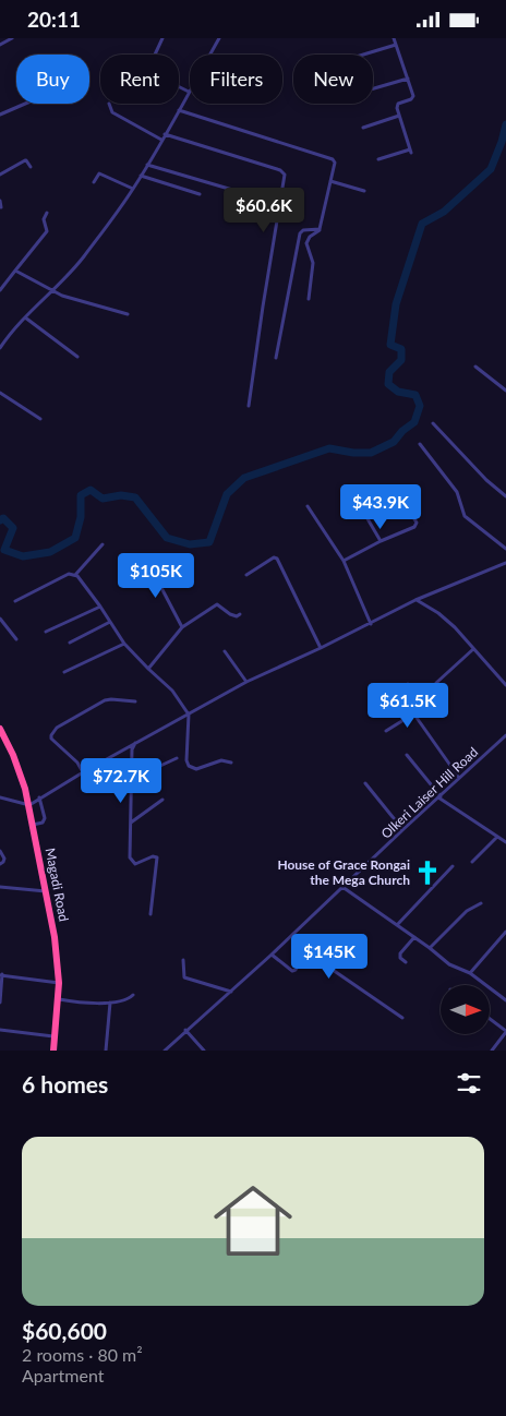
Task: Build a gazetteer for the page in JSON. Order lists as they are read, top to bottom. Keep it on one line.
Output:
{"streets":{"highway":["Magadi Road"],"street":["Olkeri Laiser Hill Road"]},"places":{"church":["House of Grace Rongai the Mega Church"]},"north":"right","page":{"status":"20:11","chip":["Buy","Rent","Filters","New"],"price":["$60.6K","$43.9K","$105K","$61.5K","$72.7K","$145K"],"heading":"6 homes","list":[{"name":"$60,600","note":"2 rooms · 80 m² · Apartment"}]}}
